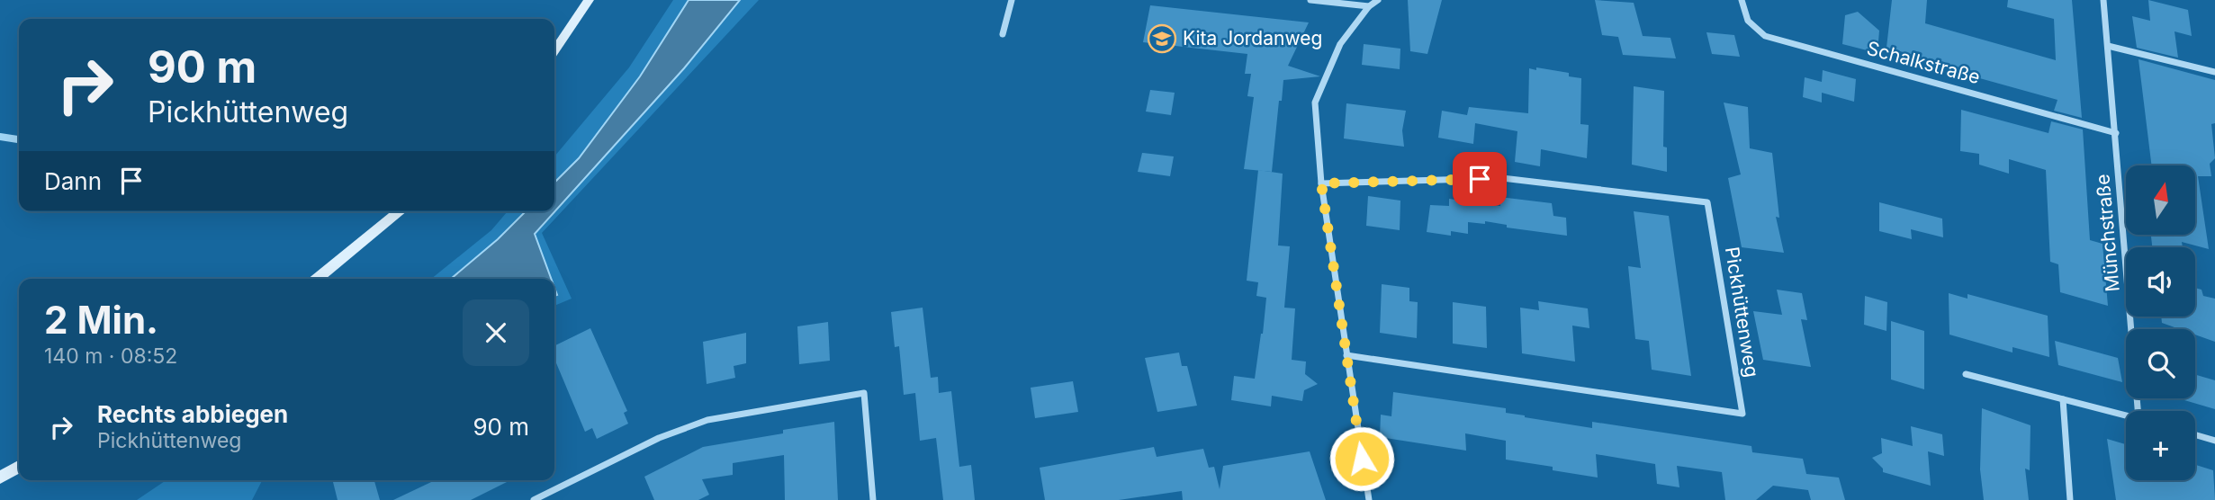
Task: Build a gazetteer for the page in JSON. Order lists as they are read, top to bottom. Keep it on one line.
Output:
{"streets":{"street":["Schalkstraße","Münchstraße","Pickhüttenweg"]},"crossings":[["Schalkstraße","Münchstraße"]],"places":{"school or university":["Kita Jordanweg"]},"north":"top","page":{"turn":["90 m","Pickhüttenweg"],"then":"Dann","map_buttons":"+","heading":["2 Min.","140 m · 08:52"],"list":[{"name":"Rechts abbiegen","note":"Pickhüttenweg","value":"90 m"}]}}
